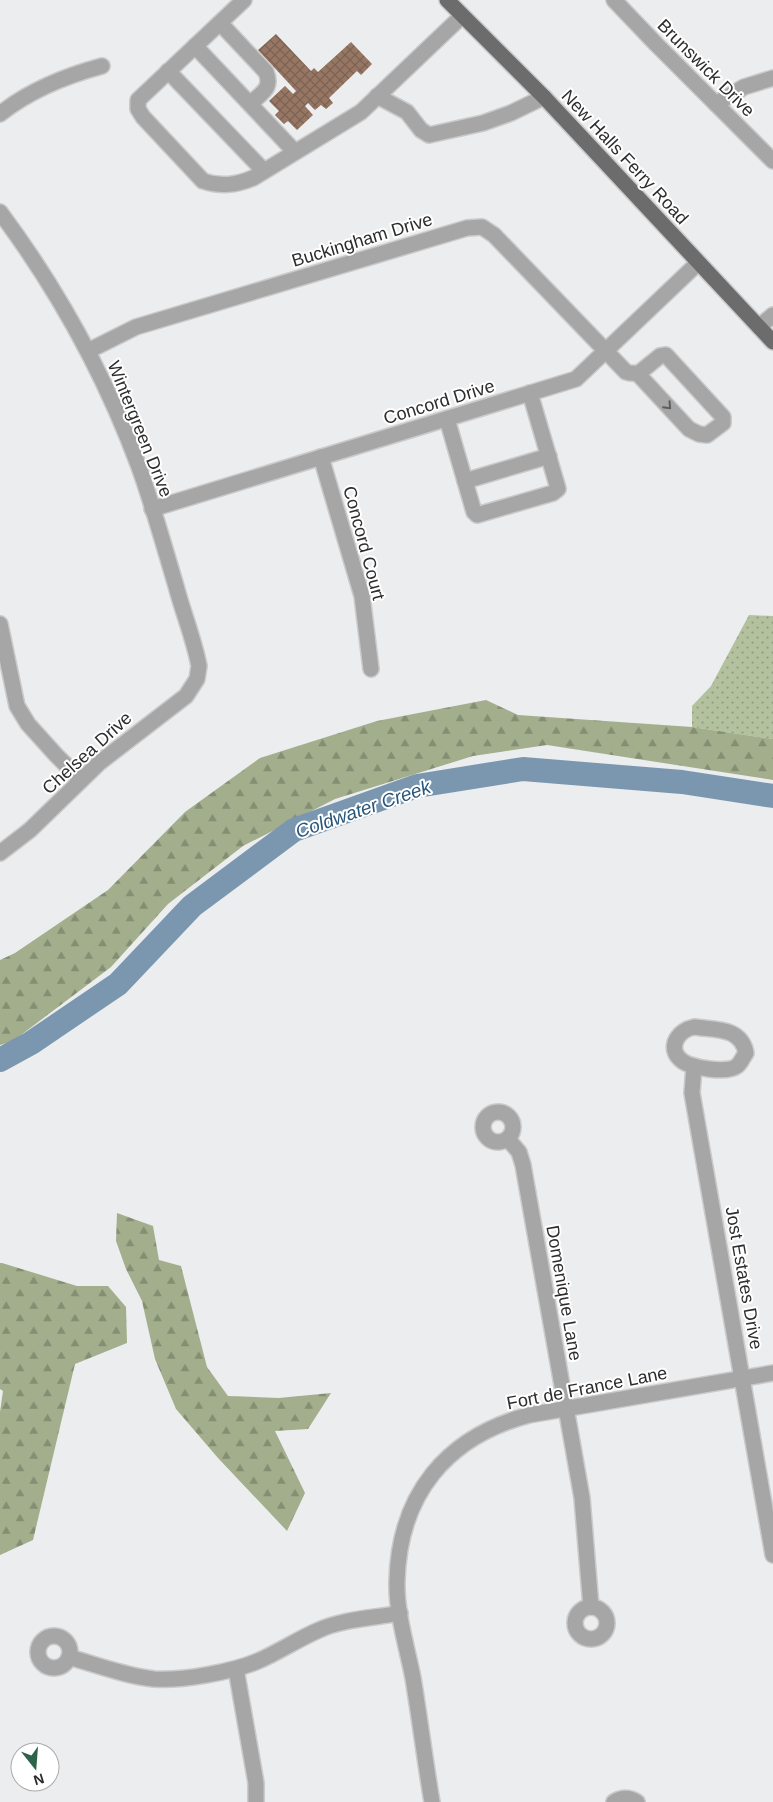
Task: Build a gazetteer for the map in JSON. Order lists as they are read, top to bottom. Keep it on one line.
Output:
{"streets":{"main road":["New Halls Ferry Road"],"street":["Brunswick Drive","Buckingham Drive","Concord Drive","Wintergreen Drive","Concord Court","Chelsea Drive","Jost Estates Drive","Domenique Lane","Fort de France Lane"]},"crossings":[["New Halls Ferry Road","Concord Drive"],["Buckingham Drive","Concord Drive"],["Buckingham Drive","Wintergreen Drive"],["Concord Drive","Wintergreen Drive"],["Concord Drive","Concord Court"],["Wintergreen Drive","Chelsea Drive"],["Jost Estates Drive","Fort de France Lane"],["Domenique Lane","Fort de France Lane"]],"water":["Coldwater Creek"],"north":"bottom"}
